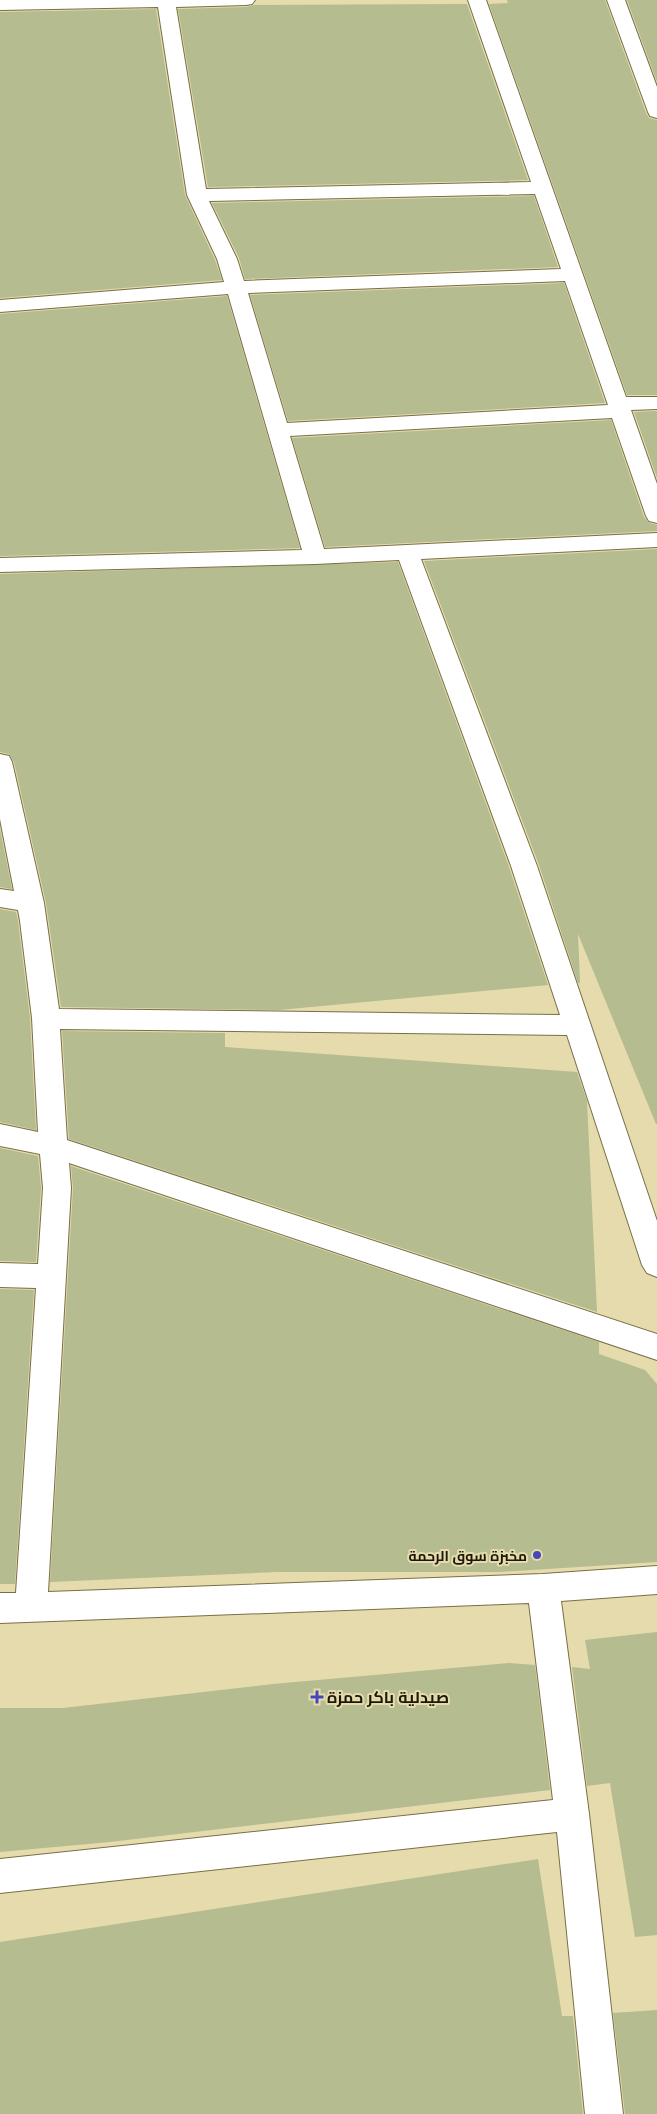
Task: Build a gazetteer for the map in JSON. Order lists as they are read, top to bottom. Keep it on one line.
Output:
{"places":{"other":["مخبزة سوق الرحمة"],"health":["صيدلية باكر حمزة"]}}
